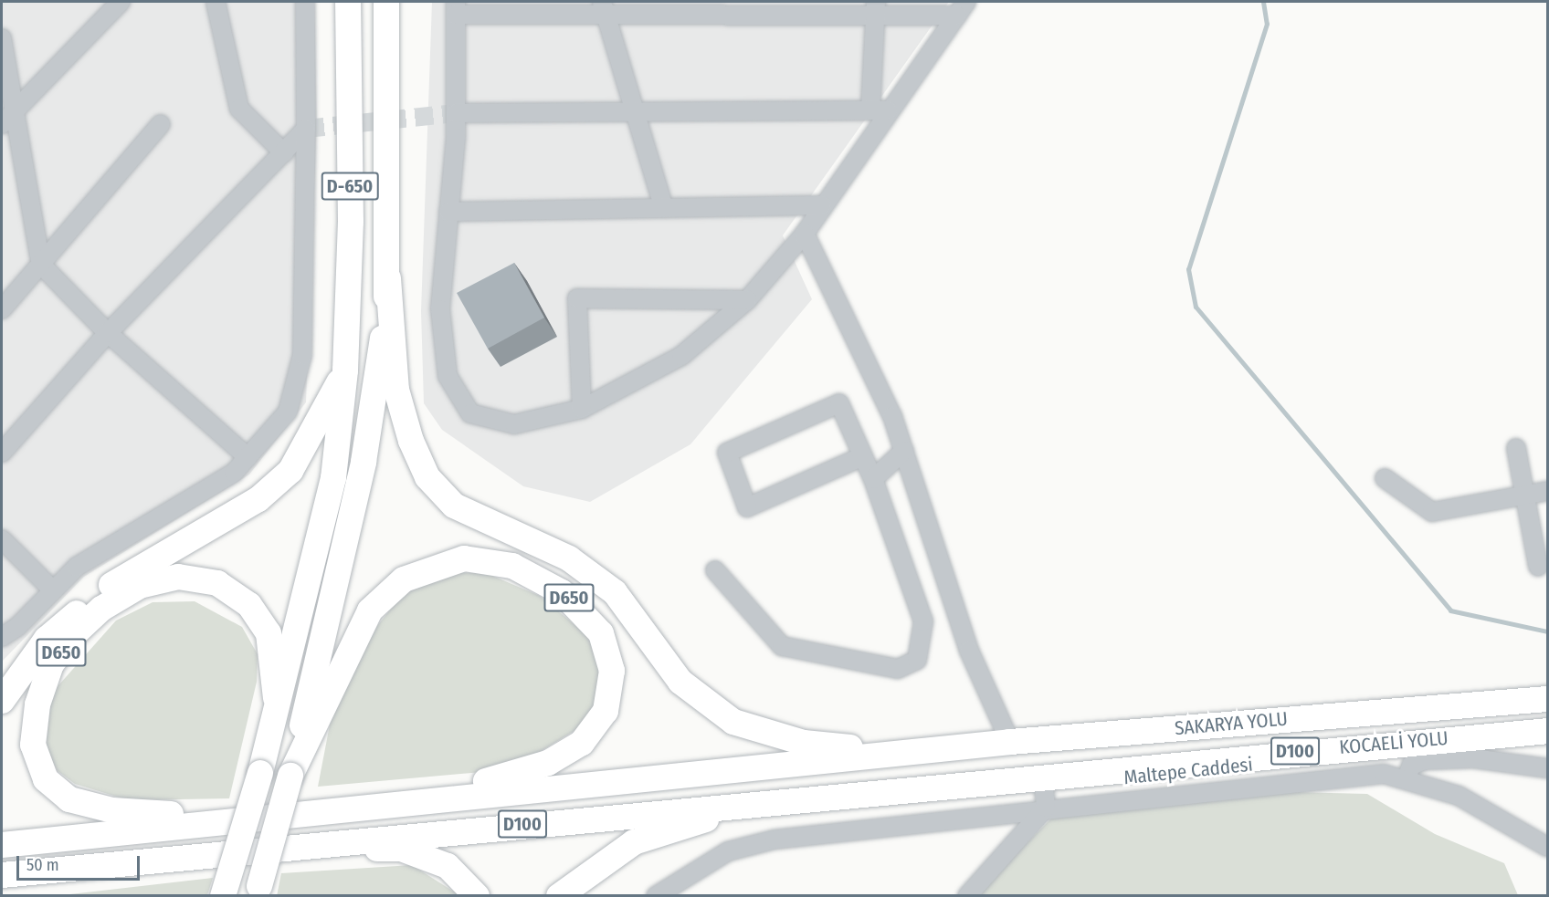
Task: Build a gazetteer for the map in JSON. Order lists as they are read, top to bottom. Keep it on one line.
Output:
{"streets":{"highway":["D-650","D650","SAKARYA YOLU","KOCAELİ YOLU","D100"],"street":["Maltepe Caddesi"]},"crossings":[["D-650","D650"],["D650","SAKARYA YOLU"],["D650","D100"],["SAKARYA YOLU","D100"],["KOCAELİ YOLU","D100"]],"scale_bar":"50 m"}
